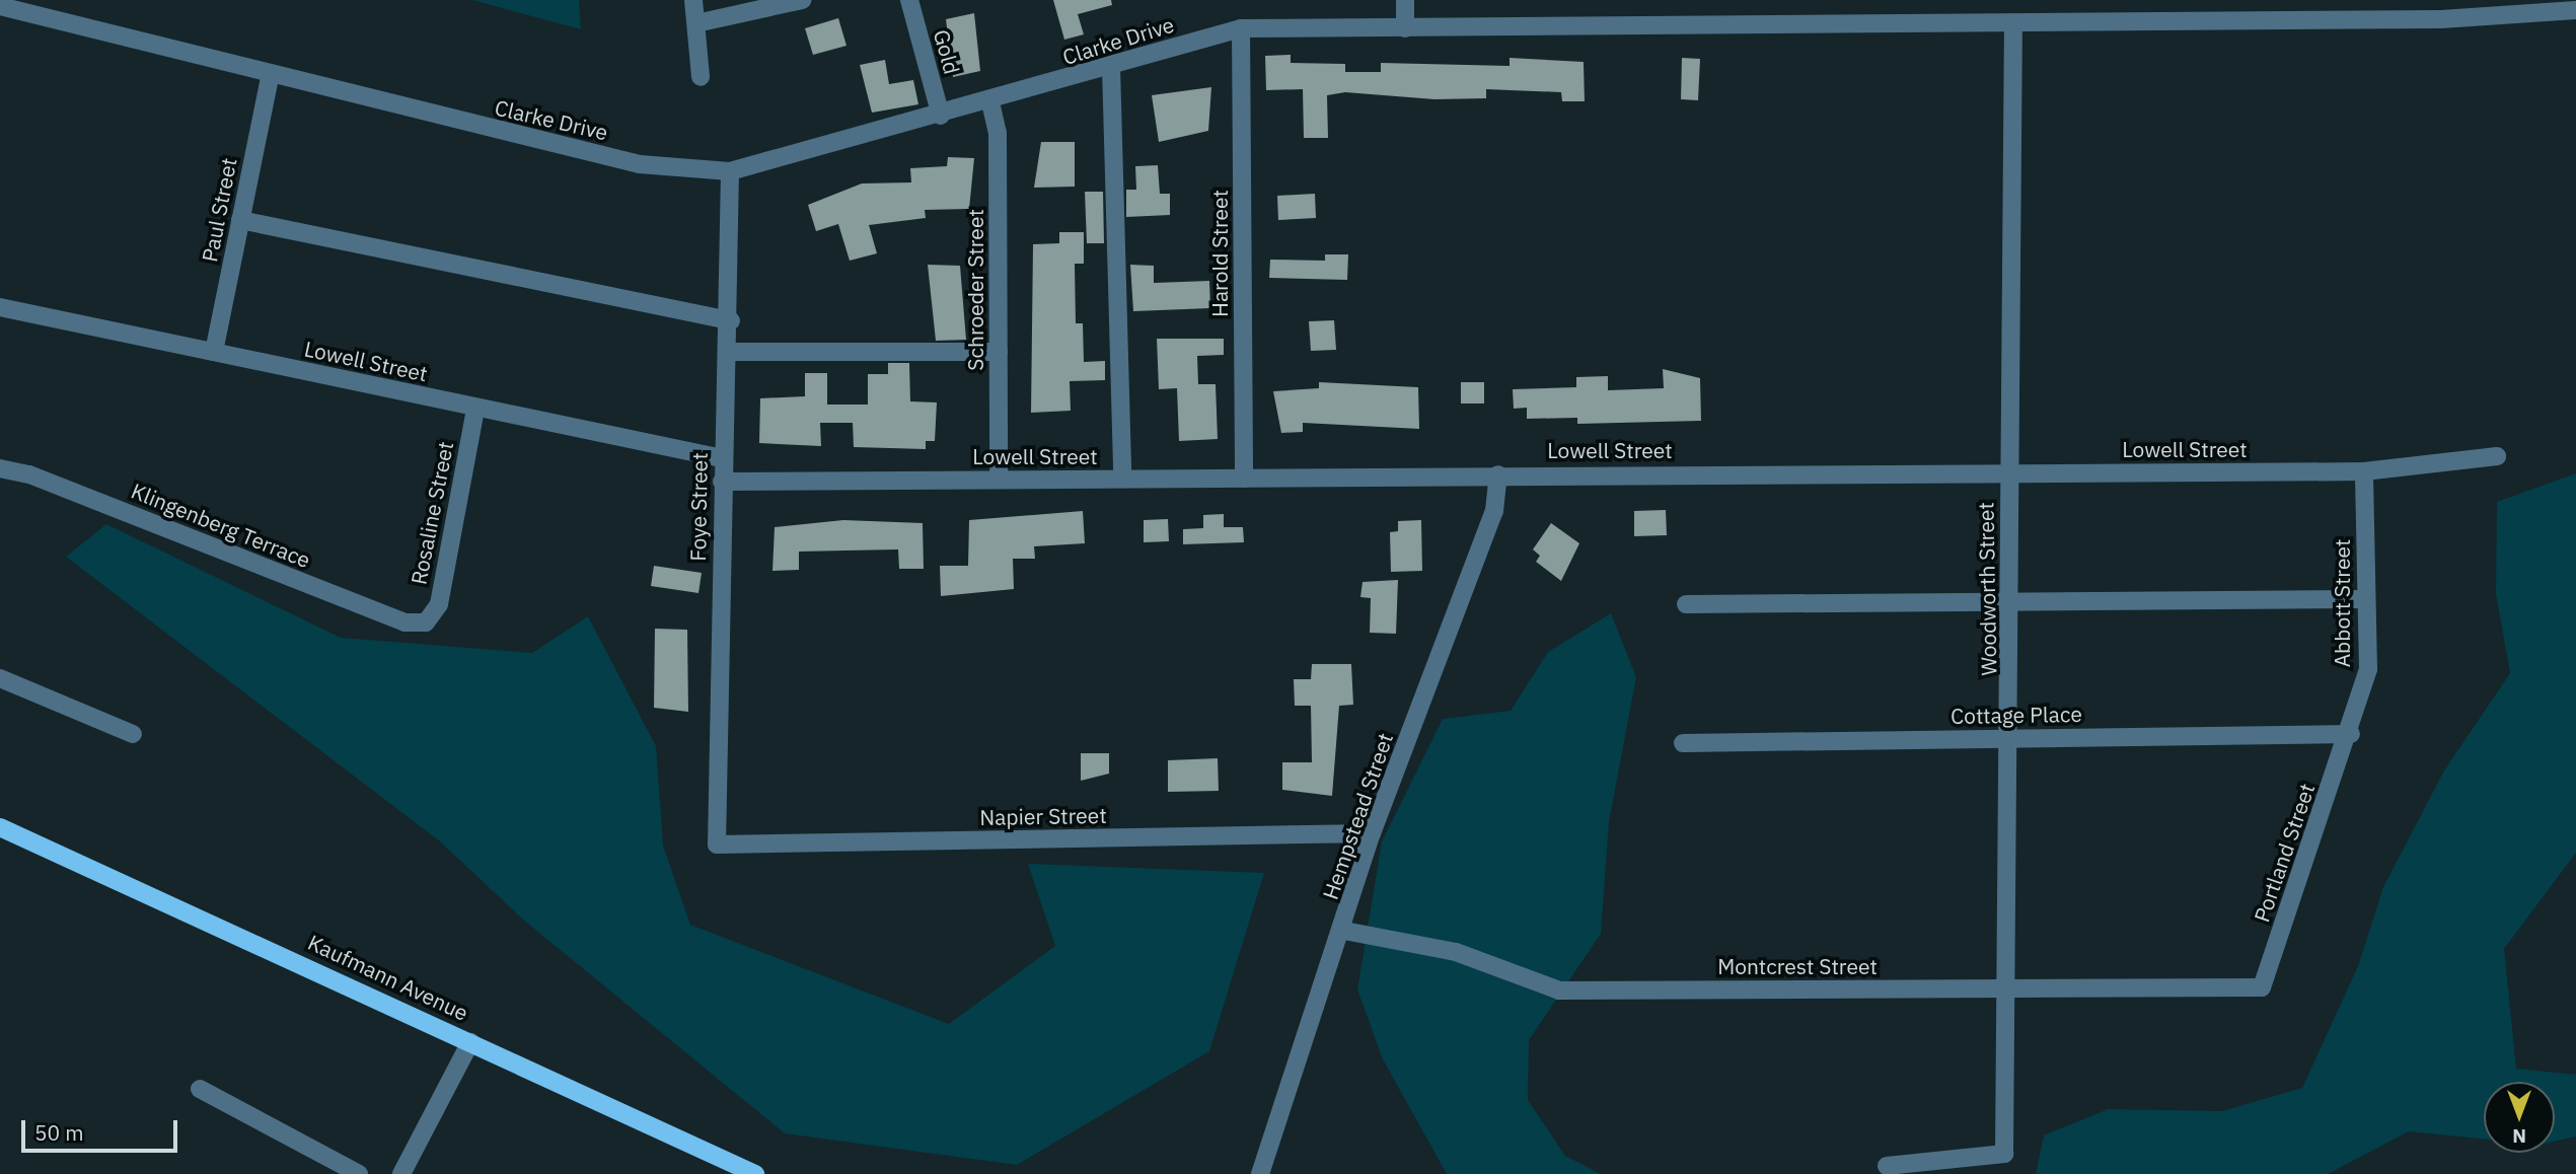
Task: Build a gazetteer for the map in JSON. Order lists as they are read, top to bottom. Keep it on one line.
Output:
{"streets":{"main road":["Kaufmann Avenue"],"street":["Clarke Drive","Gold","Paul Street","Harold Street","Schroeder Street","Lowell Street","Foye Street","Rosaline Street","Klingenberg Terrace","Woodworth Street","Abbott Street","Cottage Place","Napier Street","Hempstead Street","Portland Street","Montcrest Street"]},"crossings":[["Clarke Drive","Gold"],["Clarke Drive","Paul Street"],["Clarke Drive","Harold Street"],["Clarke Drive","Schroeder Street"],["Clarke Drive","Foye Street"],["Clarke Drive","Woodworth Street"],["Paul Street","Lowell Street"],["Harold Street","Lowell Street"],["Schroeder Street","Lowell Street"],["Lowell Street","Foye Street"],["Lowell Street","Rosaline Street"],["Lowell Street","Woodworth Street"],["Lowell Street","Abbott Street"],["Lowell Street","Hempstead Street"],["Foye Street","Napier Street"],["Rosaline Street","Klingenberg Terrace"],["Woodworth Street","Cottage Place"],["Woodworth Street","Montcrest Street"],["Abbott Street","Cottage Place"],["Abbott Street","Portland Street"],["Cottage Place","Portland Street"],["Napier Street","Hempstead Street"],["Hempstead Street","Montcrest Street"],["Portland Street","Montcrest Street"]],"scale_bar":"50 m","north":"bottom"}
